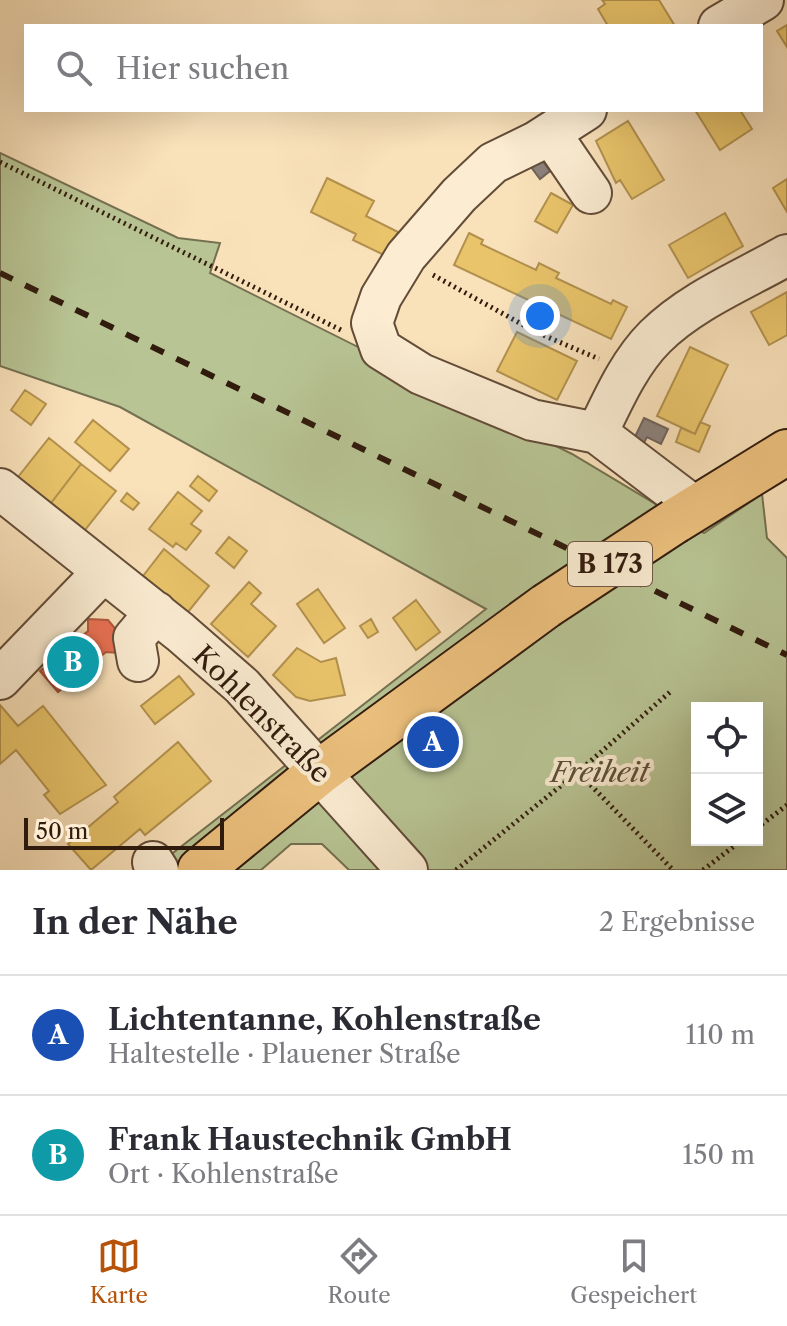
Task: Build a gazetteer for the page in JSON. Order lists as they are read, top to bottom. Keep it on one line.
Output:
{"streets":{"main road":["B 173"],"street":["Kohlenstraße"]},"crossings":[["B 173","Kohlenstraße"]],"parks":["Freiheit"],"scale_bar":"50 m","page":{"search":"Hier suchen","pins":["B","A"],"scale":"50 m","heading":["In der Nähe","2 Ergebnisse"],"list":[{"mark":"A","name":"Lichtentanne, Kohlenstraße","note":"Haltestelle · Plauener Straße","value":"110 m"},{"mark":"B","name":"Frank Haustechnik GmbH","note":"Ort · Kohlenstraße","value":"150 m"}],"nav":["Karte","Route","Gespeichert"]}}
